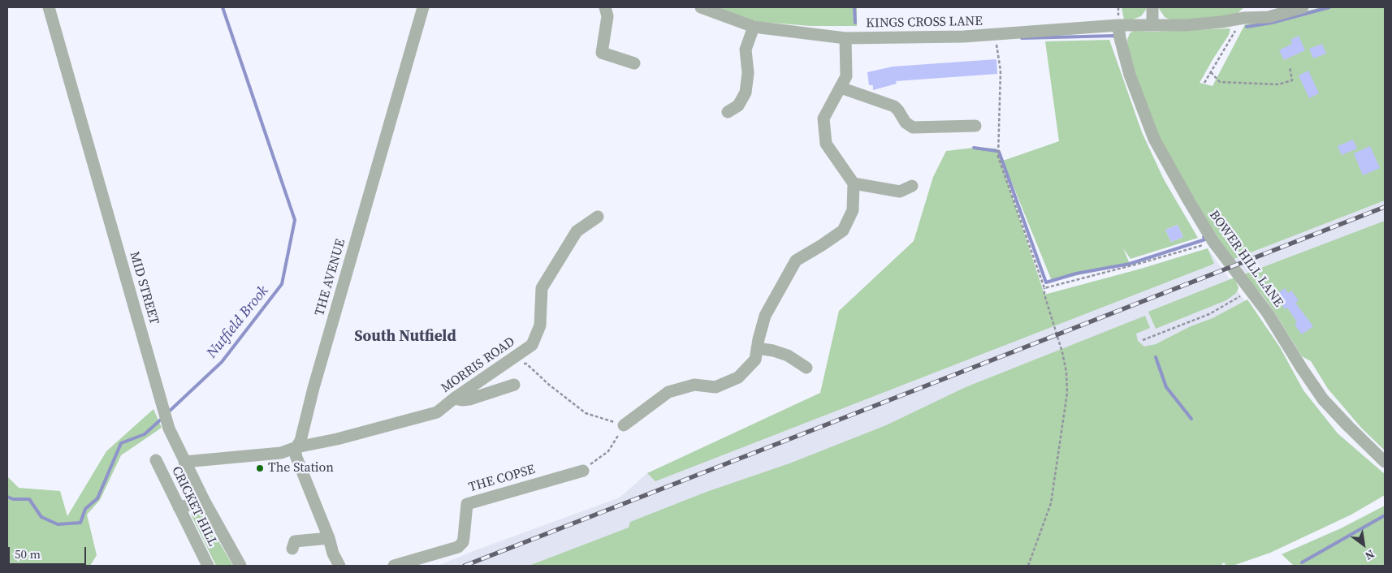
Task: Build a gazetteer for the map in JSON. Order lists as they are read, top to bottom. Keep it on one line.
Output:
{"streets":{"street":["KINGS CROSS LANE","BOWER HILL LANE","THE AVENUE","MID STREET","MORRIS ROAD","THE COPSE","CRICKET HILL"]},"crossings":[["KINGS CROSS LANE","BOWER HILL LANE"],["THE AVENUE","MORRIS ROAD"]],"districts":["South Nutfield"],"water":["Nutfield Brook"],"places":["The Station"],"scale_bar":"50 m","north":"bottom right"}
